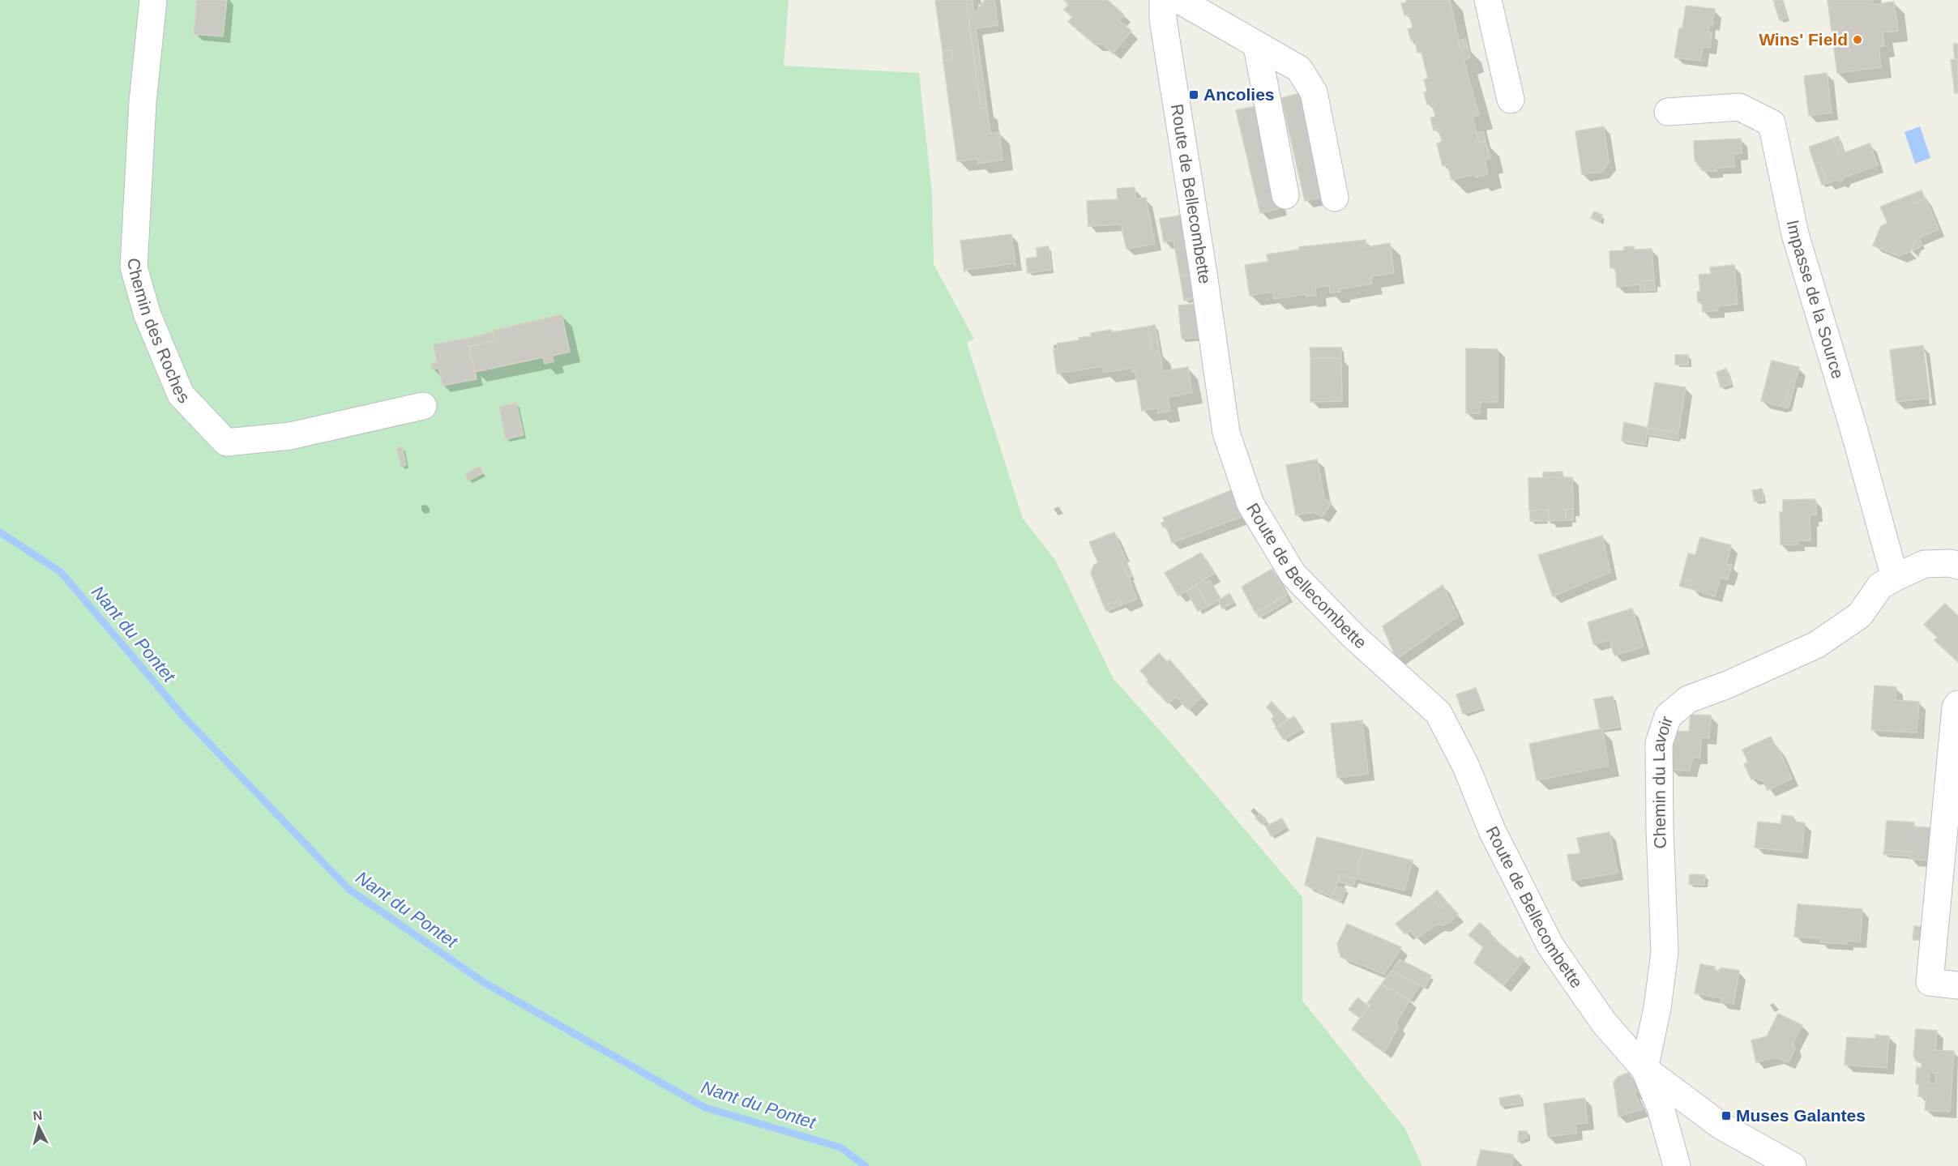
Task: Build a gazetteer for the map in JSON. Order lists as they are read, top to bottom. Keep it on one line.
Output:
{"streets":{"street":["Route de Bellecombette","Impasse de la Source","Chemin des Roches","Chemin du Lavoir"]},"crossings":[["Route de Bellecombette","Chemin du Lavoir"],["Impasse de la Source","Chemin du Lavoir"]],"water":["Nant du Pontet"],"places":{"other":["Wins' Field"],"transit":["Ancolies","Muses Galantes"]},"north":"top"}
